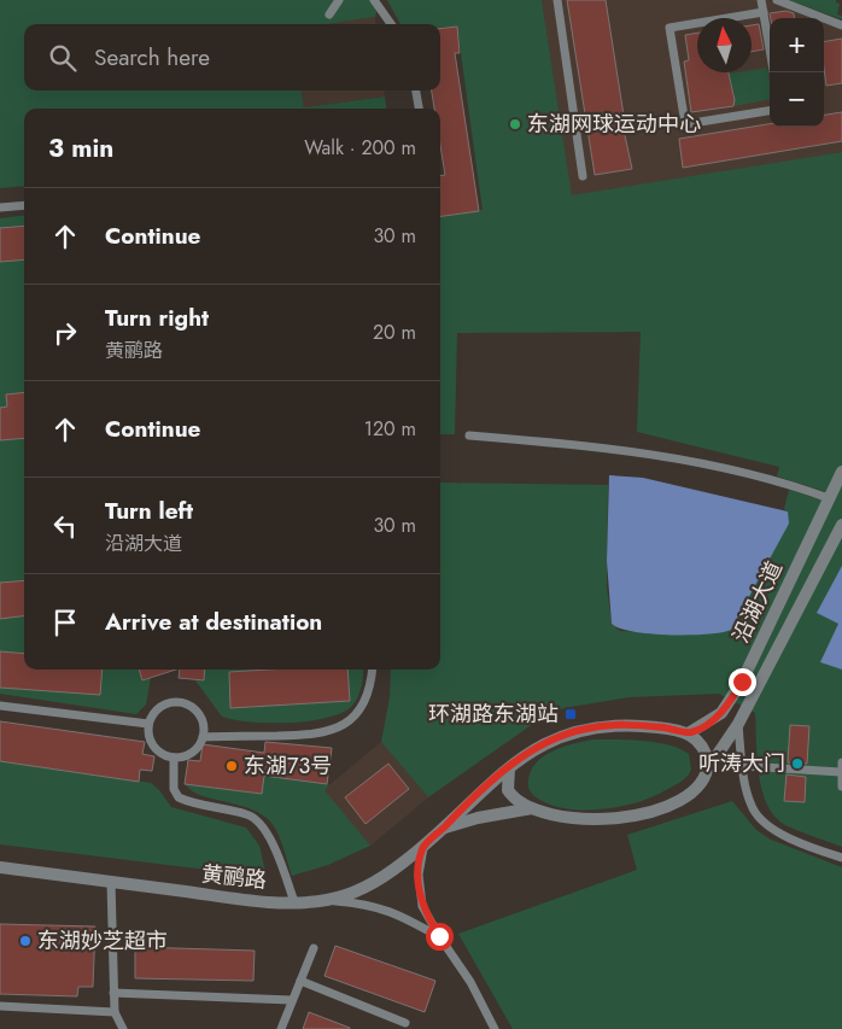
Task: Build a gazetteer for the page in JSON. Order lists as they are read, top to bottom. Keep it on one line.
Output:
{"streets":{"street":["沿湖大道","黄鹂路"]},"crossings":[["沿湖大道","黄鹂路"]],"places":{"other":["东湖网球运动中心","听涛大门","东湖73号","东湖妙芝超市"],"transit":["环湖路东湖站"]},"north":"top","page":{"map_buttons":["+","−"],"search":"Search here","heading":["3 min","Walk · 200 m"],"list":[["Continue","30 m"],["Turn right","黄鹂路","20 m"],["Continue","120 m"],["Turn left","沿湖大道","30 m"],"Arrive at destination"]}}
